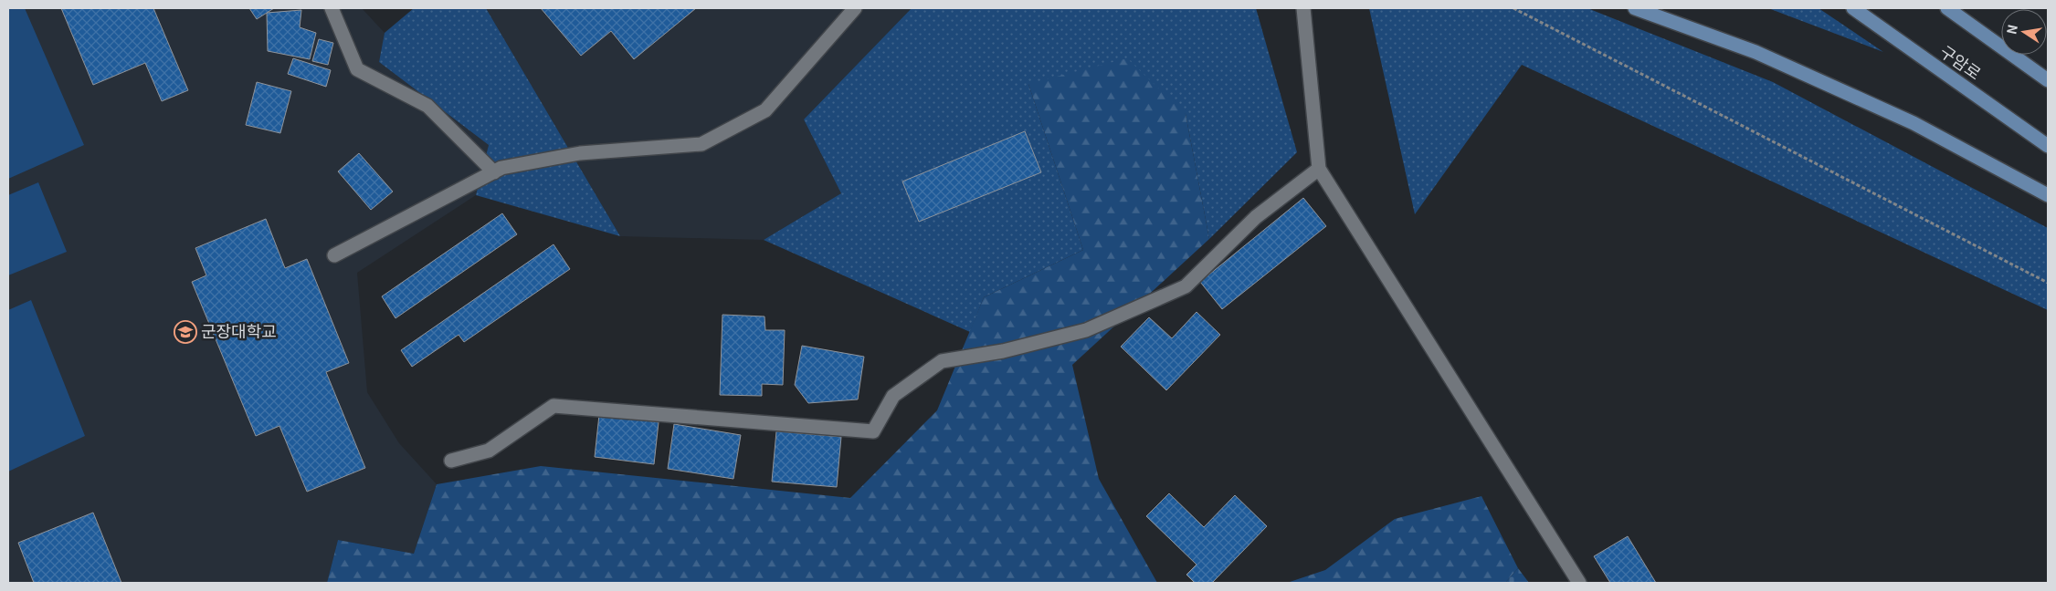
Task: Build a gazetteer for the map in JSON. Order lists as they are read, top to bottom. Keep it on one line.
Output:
{"streets":{"main road":["구암로"]},"places":{"school or university":["군장대학교"]},"north":"left"}
